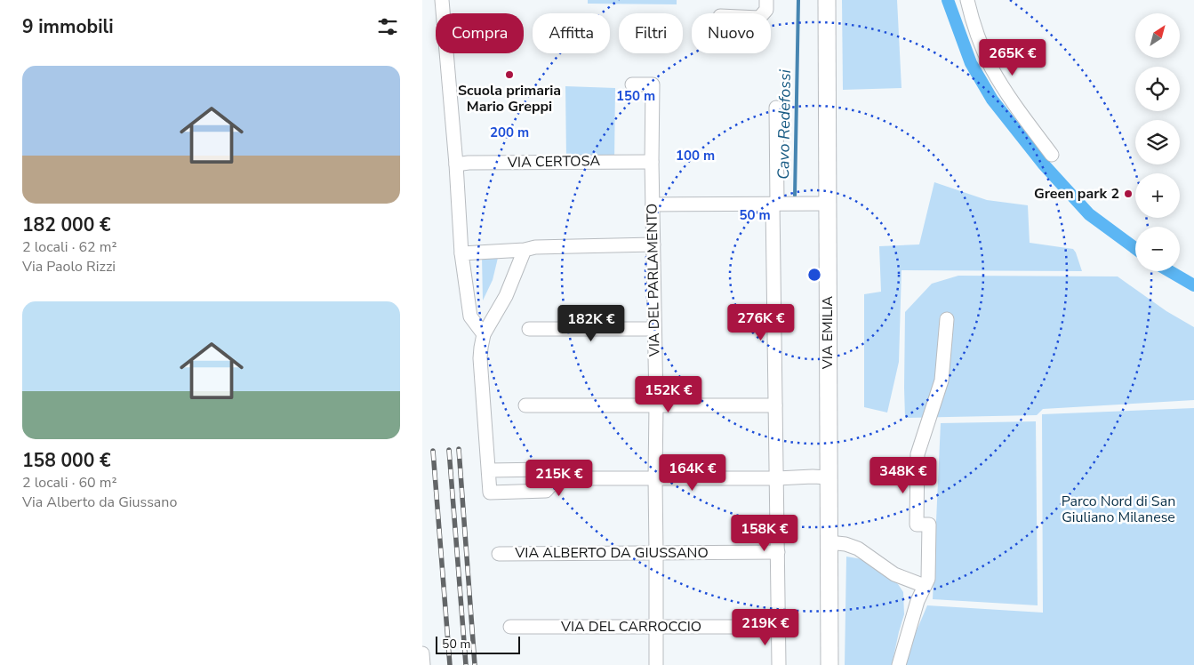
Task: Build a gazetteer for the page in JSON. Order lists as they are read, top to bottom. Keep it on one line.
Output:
{"streets":{"main road":["VIA EMILIA"],"street":["VIA CERTOSA","VIA DEL PARLAMENTO","VIA ALBERTO DA GIUSSANO","VIA DEL CARROCCIO"]},"crossings":[["VIA CERTOSA","VIA DEL PARLAMENTO"],["VIA DEL PARLAMENTO","VIA ALBERTO DA GIUSSANO"],["VIA DEL PARLAMENTO","VIA DEL CARROCCIO"]],"water":["Cavo Redefossi"],"parks":["Parco Nord di San Giuliano Milanese"],"places":["Scuola primaria Mario Greppi","Green park 2"],"scale_bar":"50 m","north":"top right","page":{"heading":"9 immobili","map_buttons":["+","−"],"chip":["Compra","Affitta","Filtri","Nuovo"],"price":["265K €","276K €","182K €","152K €","164K €","348K €","215K €","158K €","219K €"],"list":[{"name":"182 000 €","note":"2 locali · 62 m² · Via Paolo Rizzi"},{"name":"158 000 €","note":"2 locali · 60 m² · Via Alberto da Giussano"}],"scale":"50 m"},"rings":["150 m","200 m","100 m","50 m"]}
